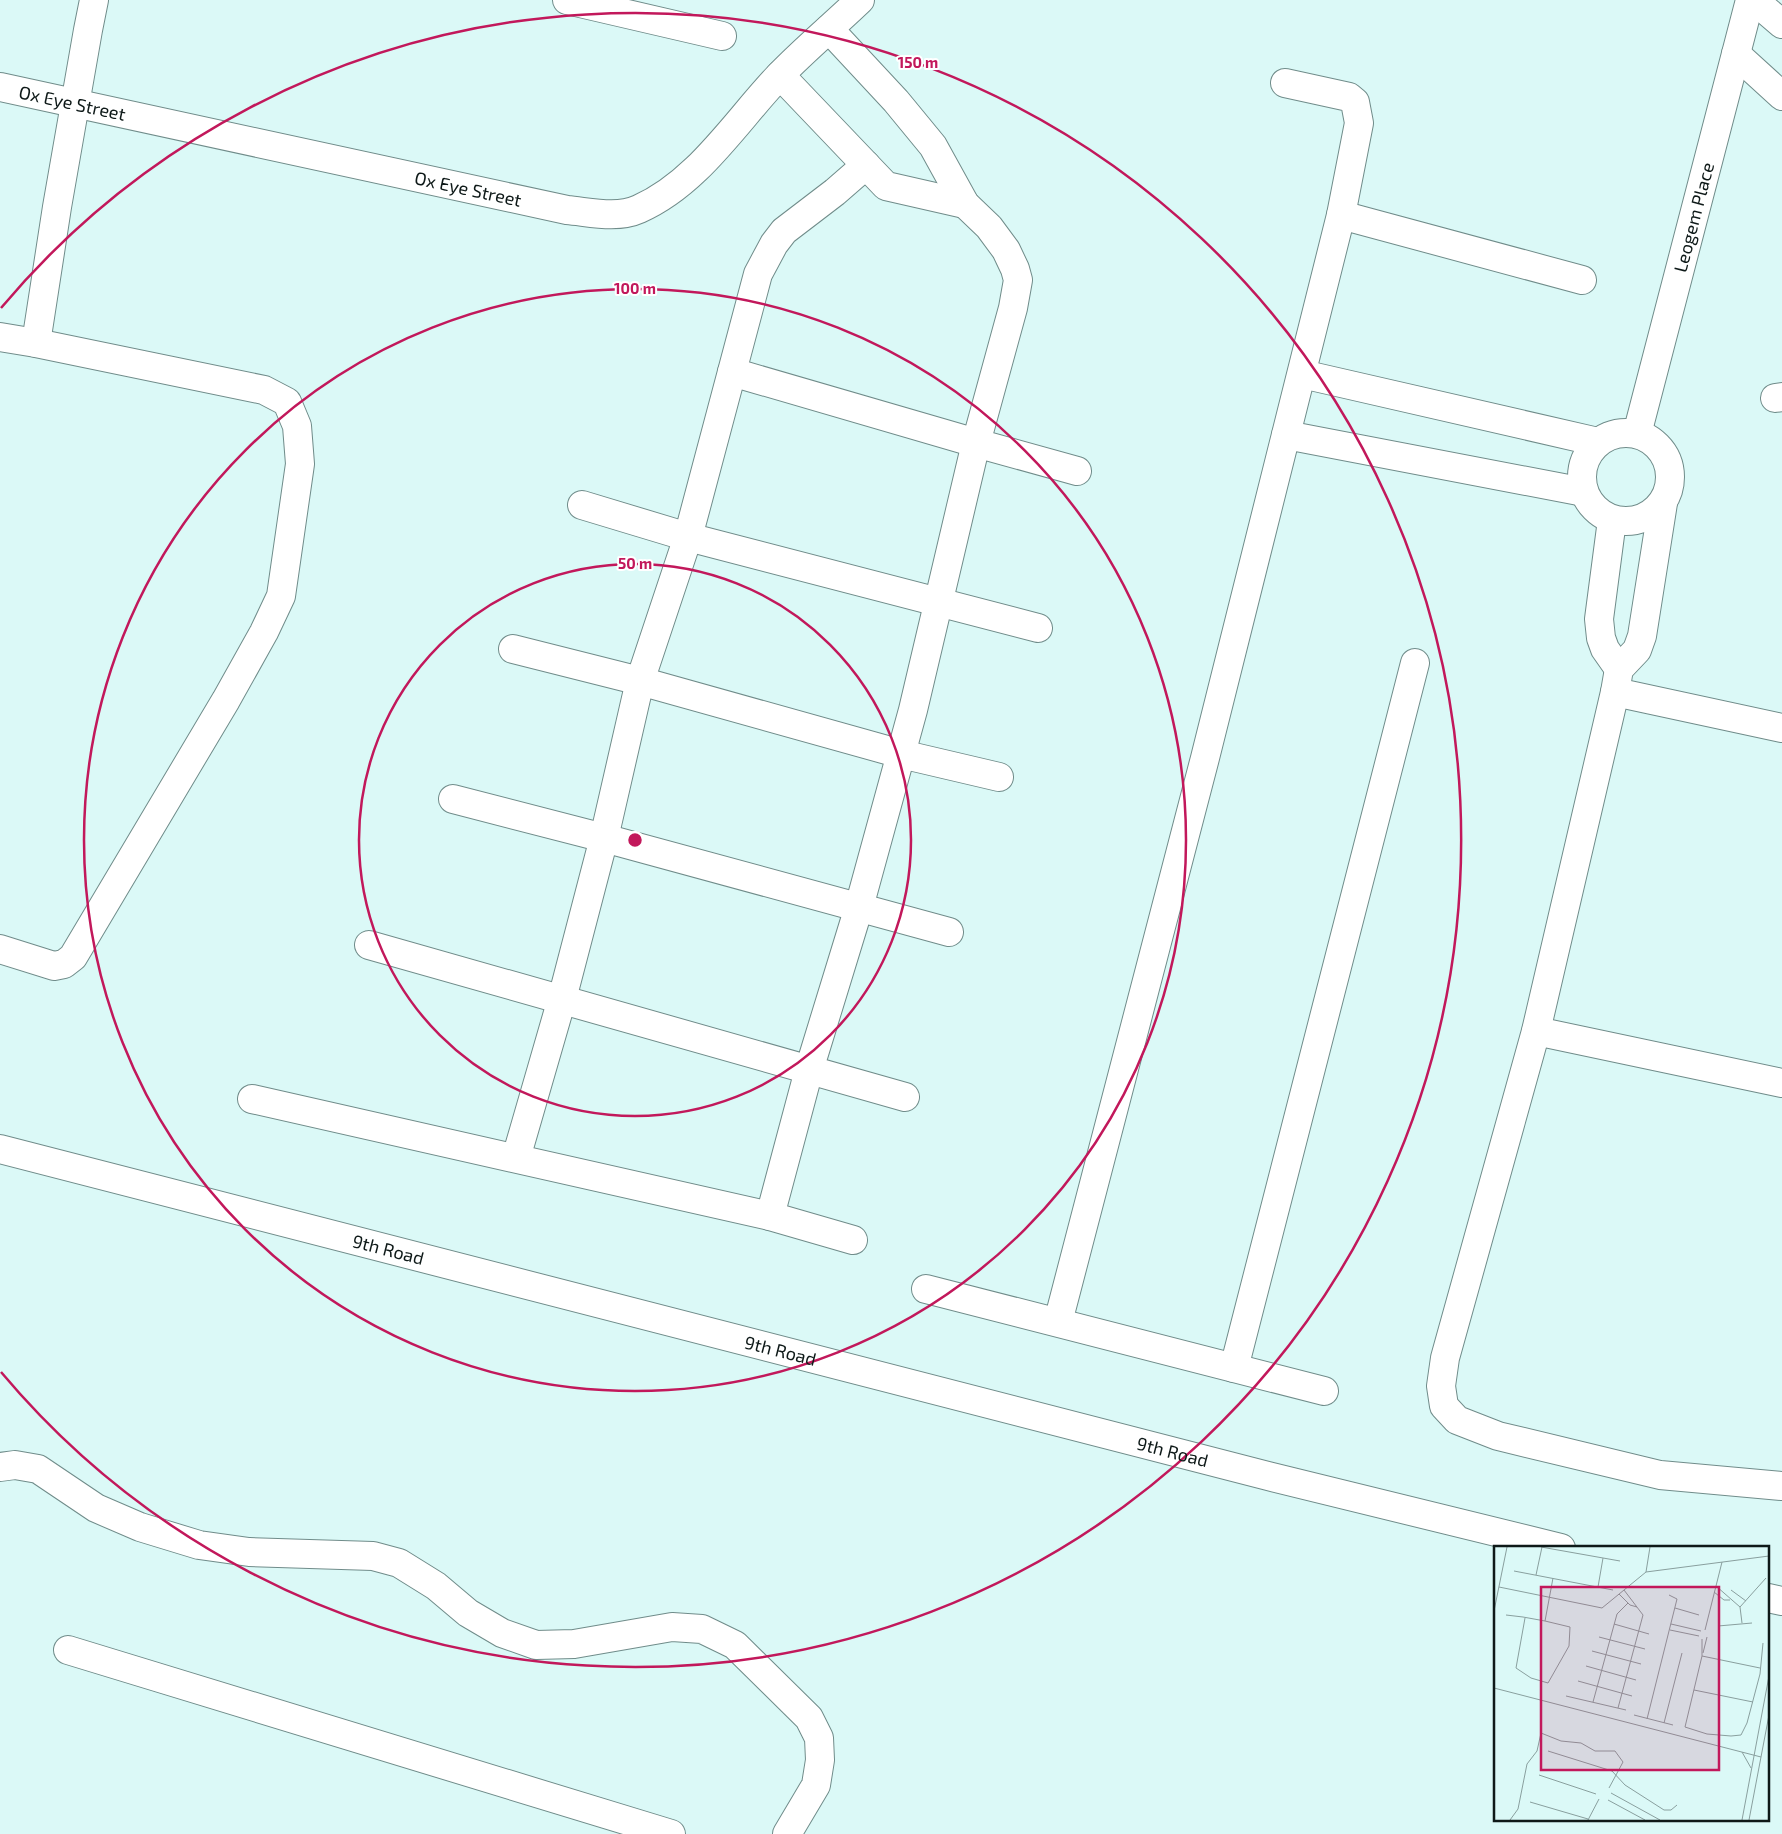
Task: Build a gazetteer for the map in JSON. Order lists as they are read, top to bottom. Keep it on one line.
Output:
{"streets":{"street":["Ox Eye Street","Leogem Place","9th Road"]},"rings":["150 m","100 m","50 m"]}
